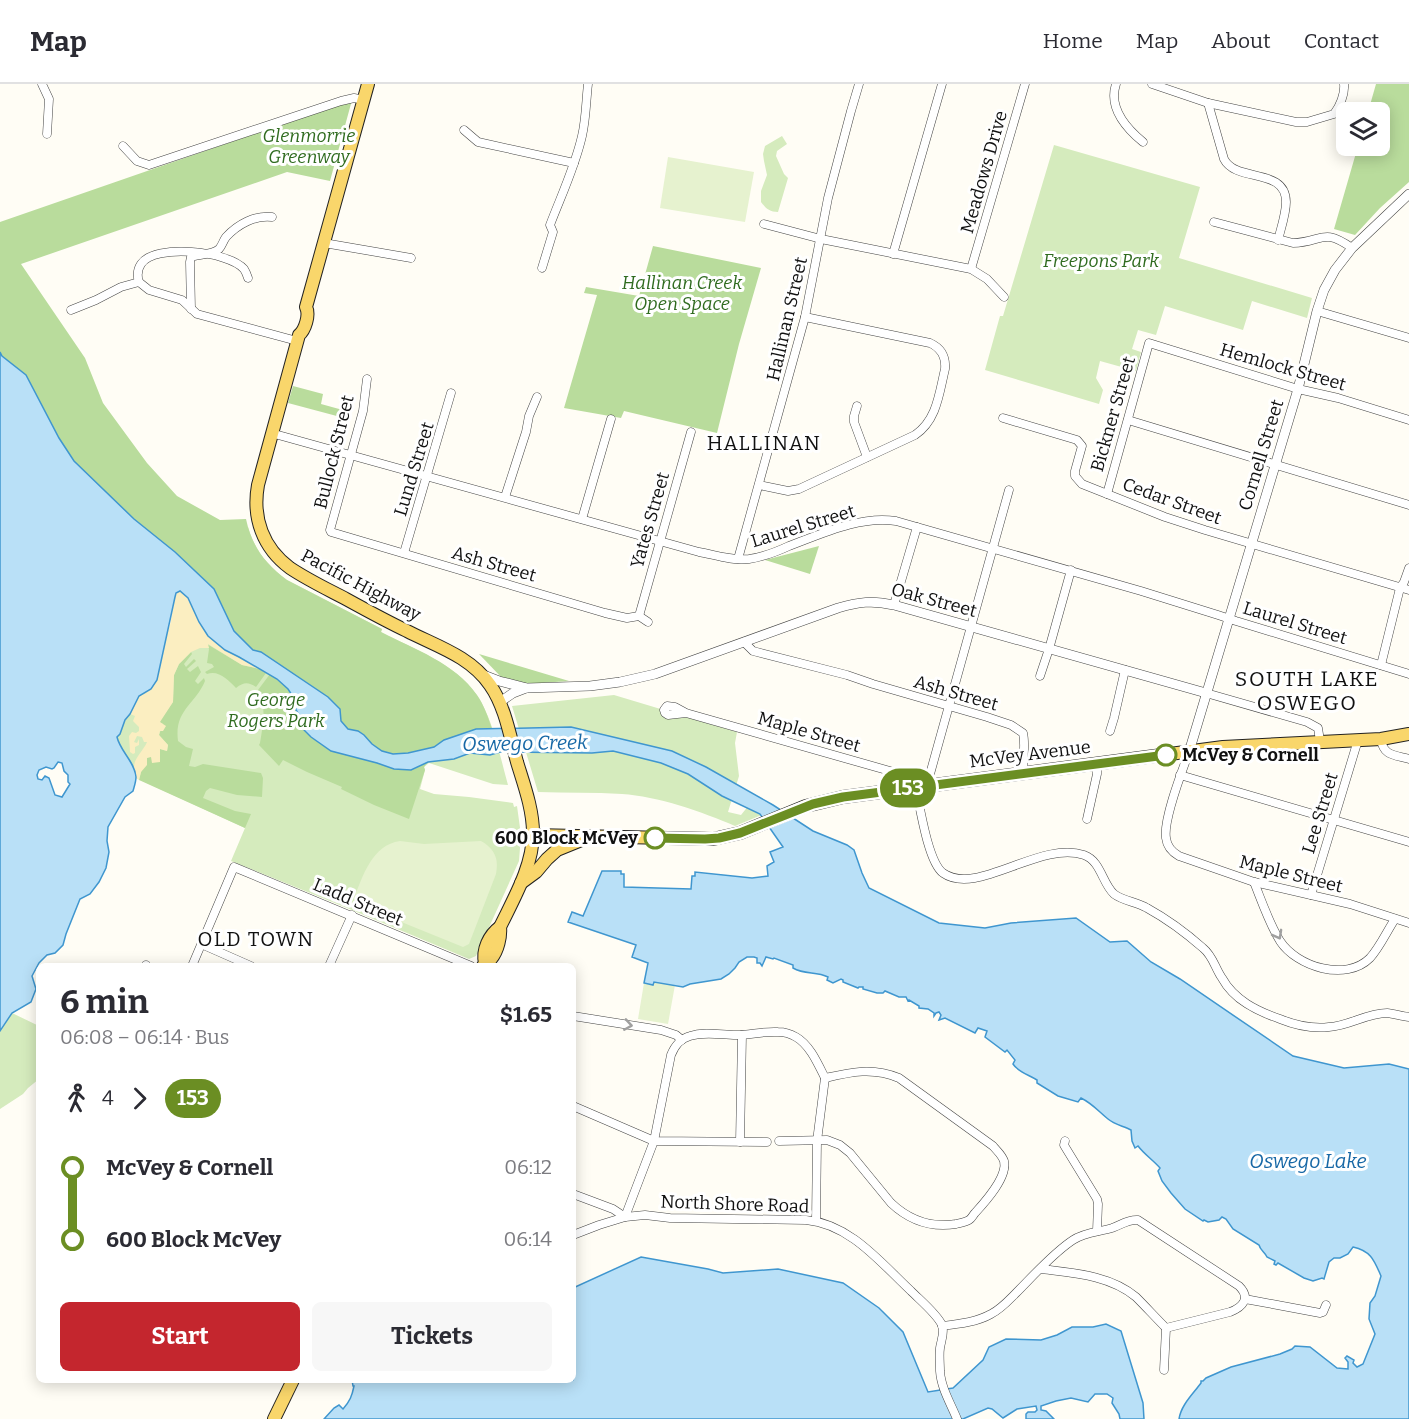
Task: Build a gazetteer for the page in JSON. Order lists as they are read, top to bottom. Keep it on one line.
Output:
{"streets":{"main road":["Pacific Highway","McVey Avenue"],"street":["Meadows Drive","Hallinan Street","Hemlock Street","Bickner Street","Bullock Street","Cornell Street","Lund Street","Cedar Street","Yates Street","Laurel Street","Ash Street","Oak Street","Maple Street","Lee Street","Ladd Street","North Shore Road"]},"crossings":[["Hallinan Street","Laurel Street"],["Hemlock Street","Bickner Street"],["Hemlock Street","Cornell Street"],["Bickner Street","Cedar Street"],["Bullock Street","Laurel Street"],["Bullock Street","Ash Street"],["Cornell Street","Cedar Street"],["Cornell Street","Laurel Street"],["Cornell Street","Oak Street"],["Cornell Street","McVey Avenue"],["Lund Street","Laurel Street"],["Lund Street","Ash Street"],["Yates Street","Laurel Street"],["Yates Street","Ash Street"],["Laurel Street","Pacific Highway"],["Ash Street","Oak Street"],["Ash Street","McVey Avenue"],["Pacific Highway","Oak Street"],["Pacific Highway","McVey Avenue"],["Oak Street","McVey Avenue"],["Maple Street","McVey Avenue"],["Maple Street","Lee Street"],["McVey Avenue","Lee Street"]],"districts":["HALLINAN","SOUTH LAKE OSWEGO","OLD TOWN"],"water":["Oswego Creek","Oswego Lake"],"parks":["Glenmorrie Greenway","Freepons Park","Hallinan Creek Open Space","George Rogers Park"],"places":["McVey & Cornell","600 Block McVey"],"lines":["bus line 153"],"page":{"header":"Map","nav":["Home","Map","About","Contact"],"on_map":"153","heading":["6 min","06:08 – 06:14 · Bus","$1.65"],"legs":["4","153"],"list":[{"name":"McVey & Cornell","value":"06:12"},{"name":"600 Block McVey","value":"06:14"}],"buttons":["Start","Tickets"]}}
